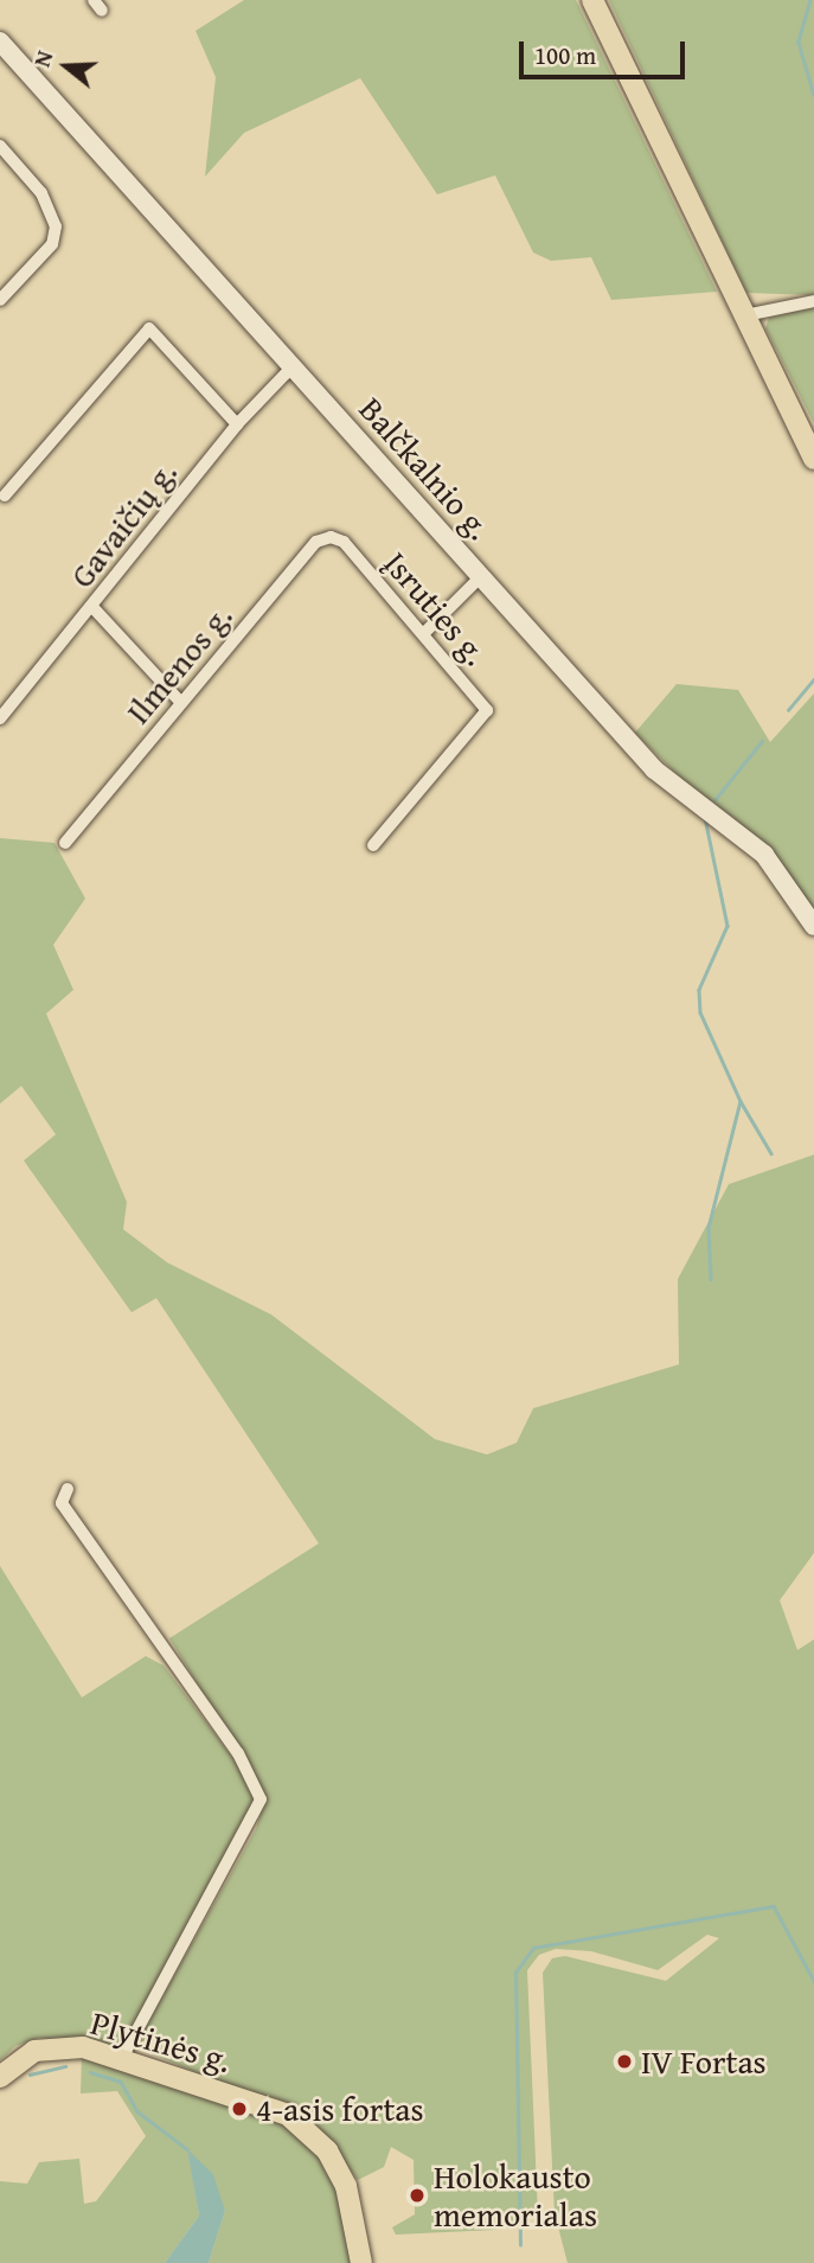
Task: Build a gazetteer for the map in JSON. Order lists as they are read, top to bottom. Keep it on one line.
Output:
{"streets":{"main road":["Plytinės g."],"street":["Balčkalnio g.","Gavaičių g.","Įsruties g.","Ilmenos g."]},"crossings":[["Balčkalnio g.","Gavaičių g."],["Įsruties g.","Ilmenos g."]],"places":["IV Fortas","4-asis fortas","Holokausto memorialas"],"scale_bar":"100 m","north":"left"}
